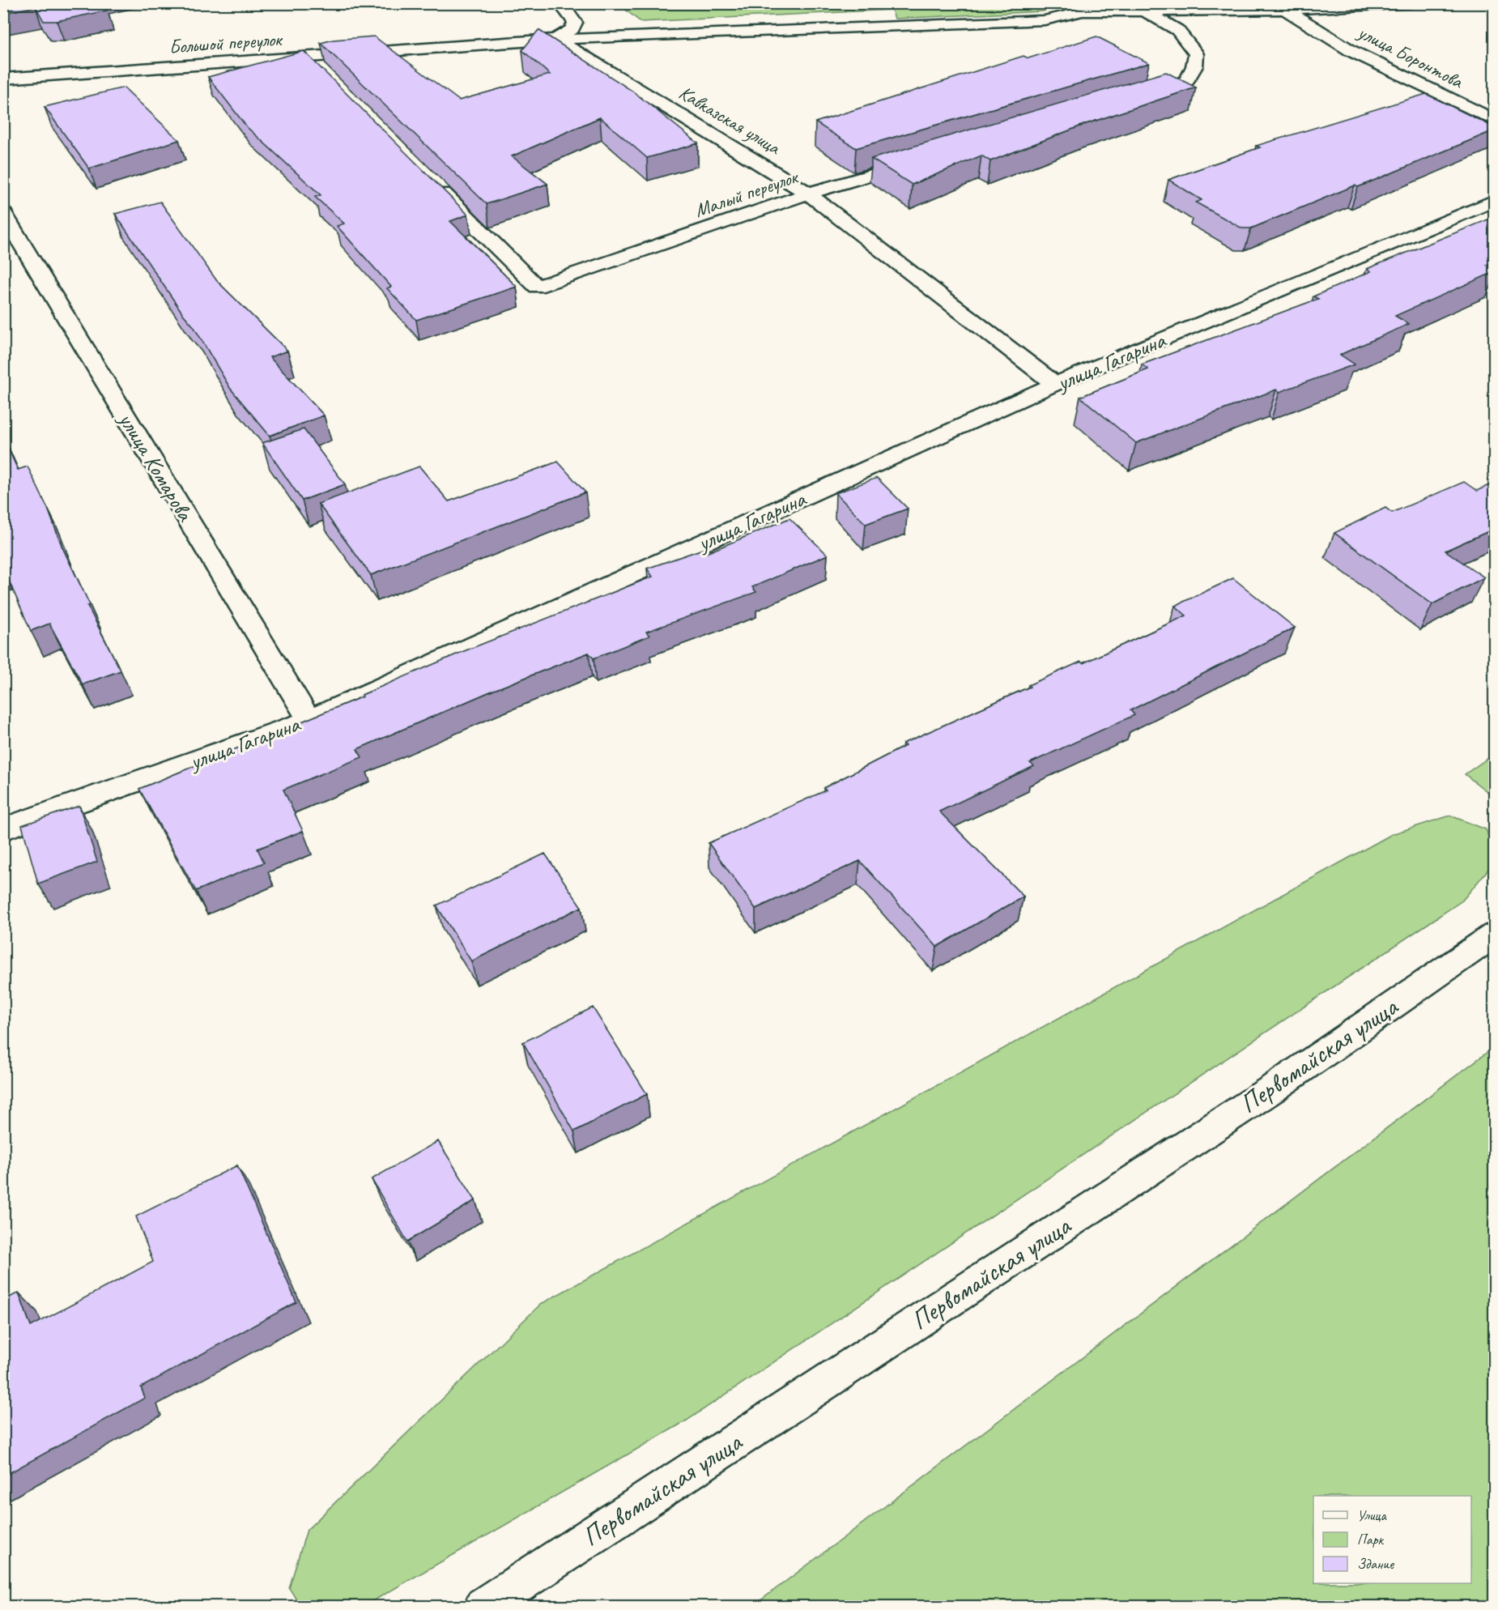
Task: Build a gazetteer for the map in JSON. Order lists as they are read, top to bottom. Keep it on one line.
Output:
{"streets":{"street":["Большой переулок","улица Боронтова","Кавказская улица","Малый переулок","улица Гагарина","улица Комарова","Первомайская улица"]},"crossings":[["Большой переулок","улица Боронтова"],["Большой переулок","Кавказская улица"],["Кавказская улица","Малый переулок"],["Кавказская улица","улица Гагарина"],["улица Гагарина","улица Комарова"]],"legend":["Улица","Парк","Здание"]}
